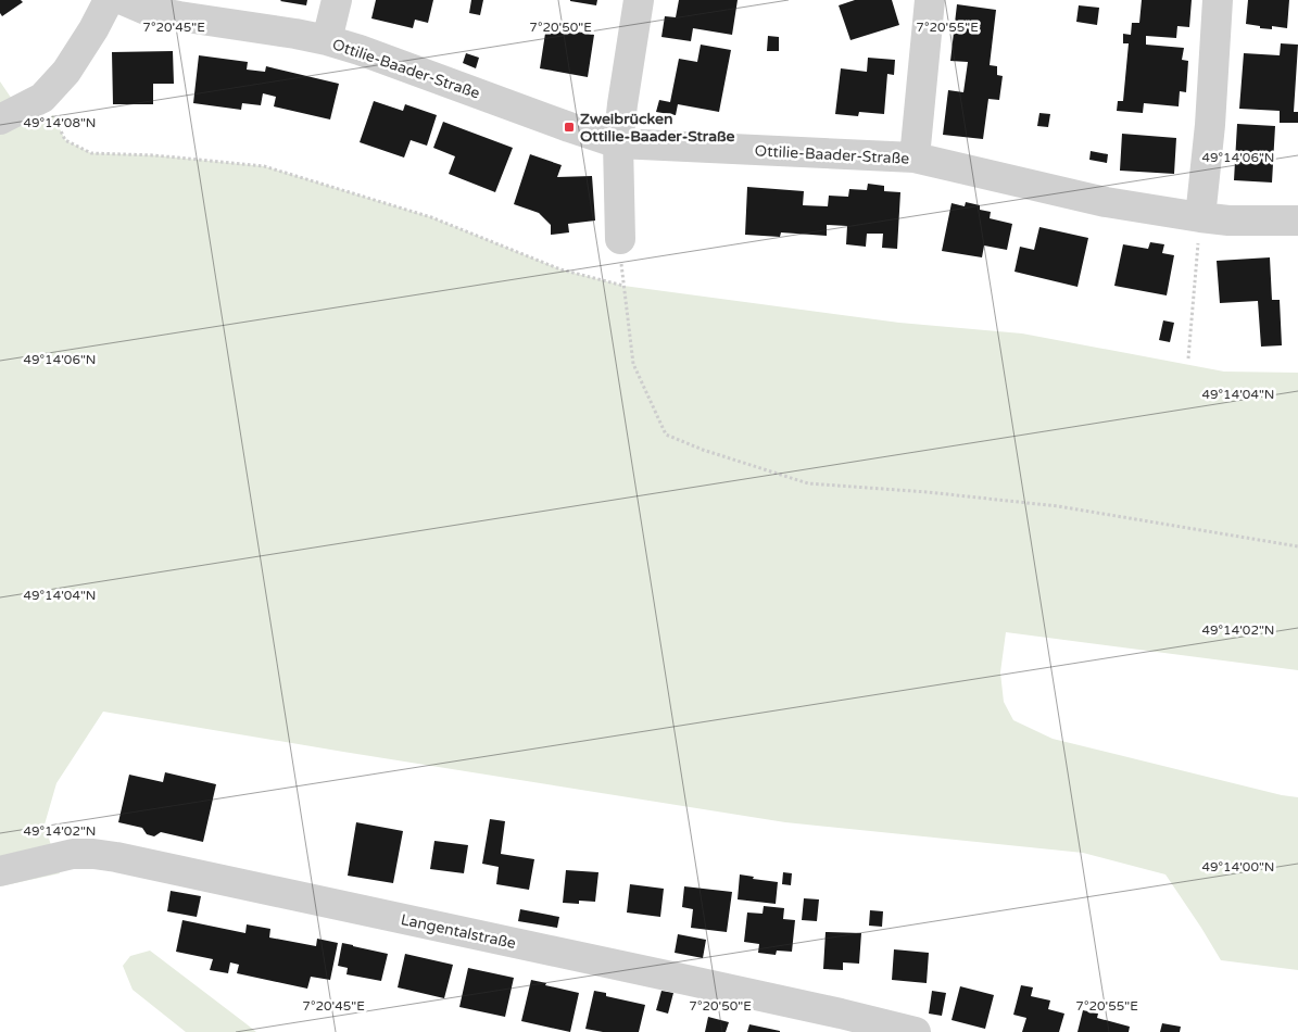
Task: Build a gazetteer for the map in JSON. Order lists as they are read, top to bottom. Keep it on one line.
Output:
{"streets":{"street":["Ottilie-Baader-Straße","Langentalstraße"]},"places":{"transit":["Zweibrücken Ottilie-Baader-Straße"]},"coordinates":["7°20'45\"E","7°20'50\"E","7°20'55\"E","49°14'08\"N","49°14'06\"N","49°14'04\"N","49°14'02\"N","49°14'00\"N"]}
